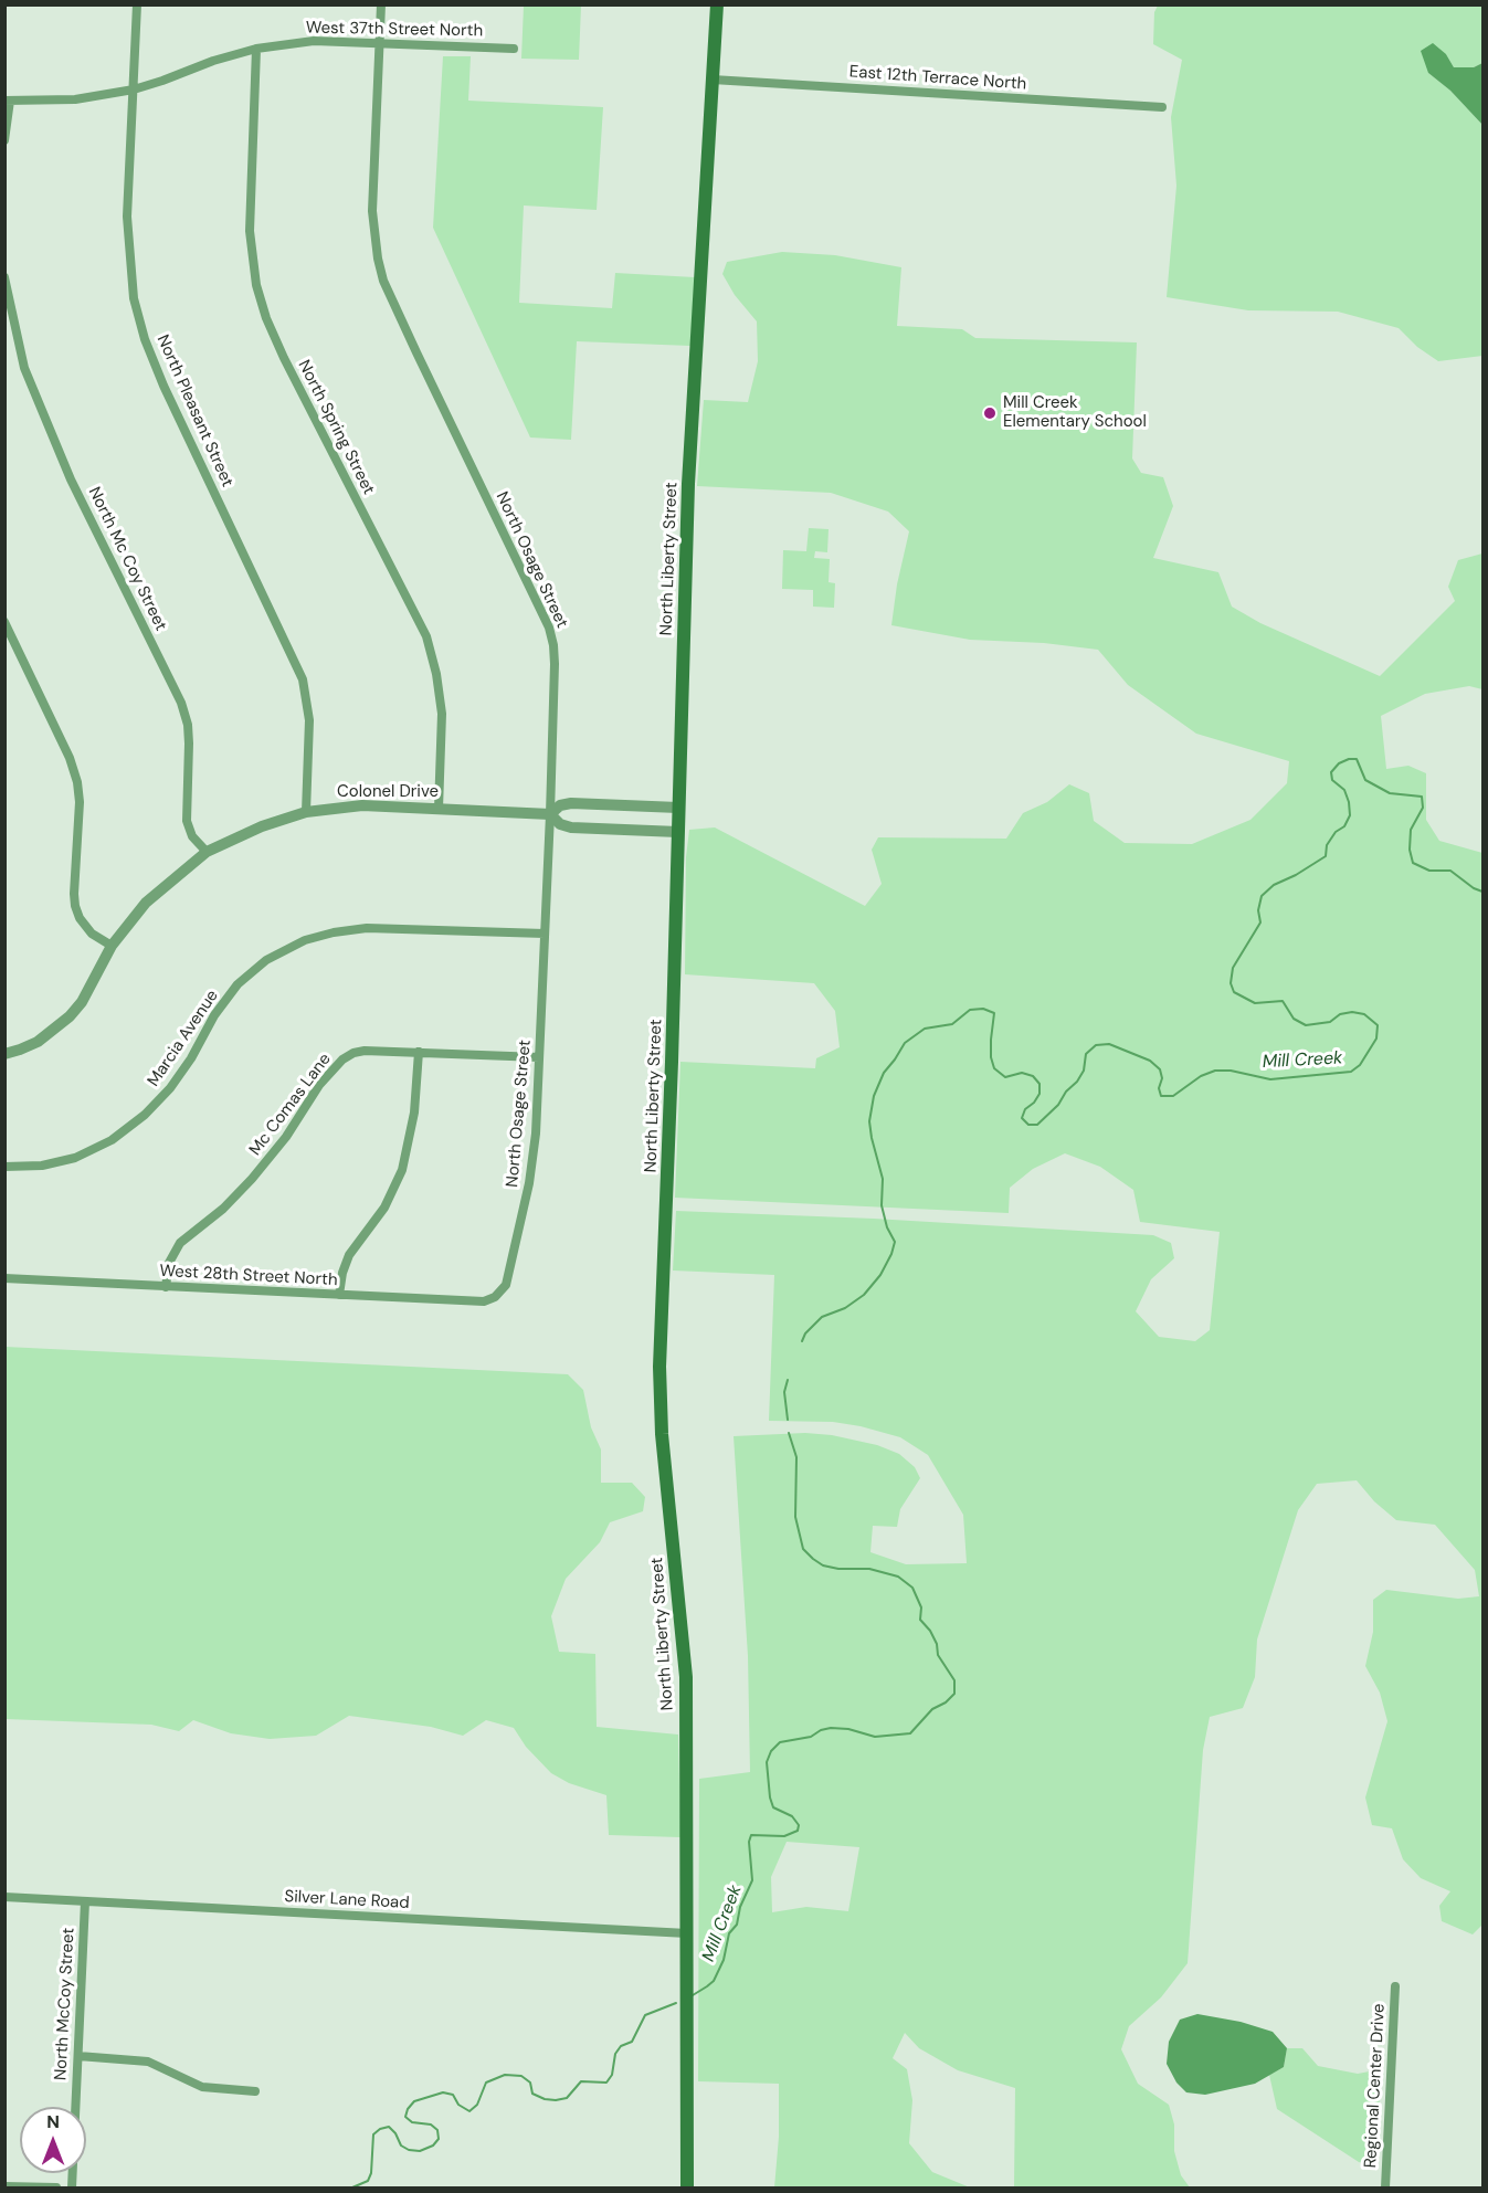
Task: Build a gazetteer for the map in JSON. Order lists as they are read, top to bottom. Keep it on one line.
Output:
{"streets":{"main road":["North Liberty Street"],"street":["West 37th Street North","East 12th Terrace North","North Pleasant Street","North Spring Street","North Mc Coy Street","North Osage Street","Colonel Drive","Marcia Avenue","Mc Comas Lane","West 28th Street North","Silver Lane Road","North McCoy Street","Regional Center Drive"]},"crossings":[["West 37th Street North","North Pleasant Street"],["West 37th Street North","North Spring Street"],["West 37th Street North","North Osage Street"],["East 12th Terrace North","North Liberty Street"],["North Pleasant Street","Colonel Drive"],["North Spring Street","Colonel Drive"],["North Mc Coy Street","Colonel Drive"],["North Liberty Street","Colonel Drive"],["North Liberty Street","Silver Lane Road"],["North Osage Street","Colonel Drive"],["North Osage Street","Marcia Avenue"],["North Osage Street","Mc Comas Lane"],["North Osage Street","West 28th Street North"],["Mc Comas Lane","West 28th Street North"],["Silver Lane Road","North McCoy Street"]],"water":["Mill Creek"],"places":["Mill Creek Elementary School"],"north":"top"}
